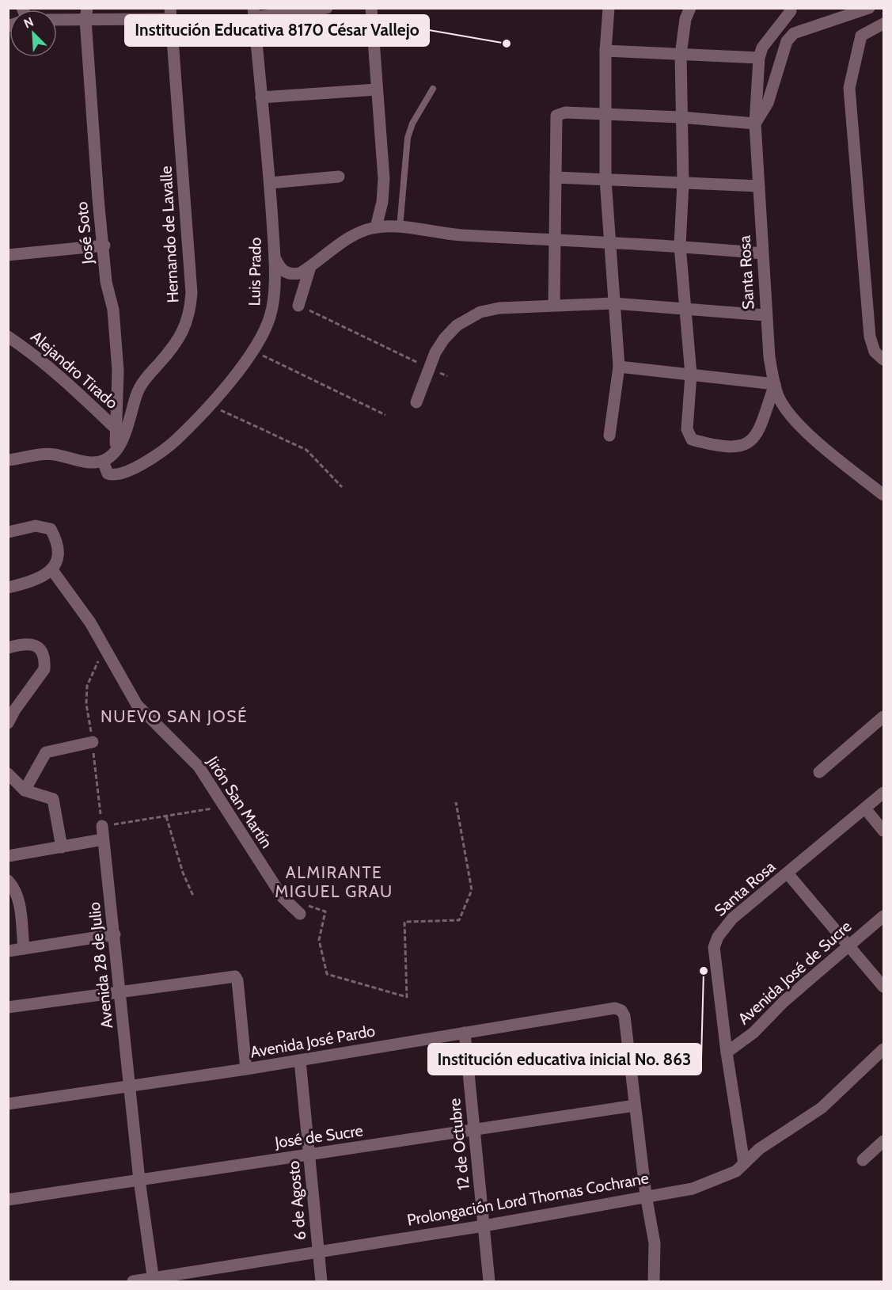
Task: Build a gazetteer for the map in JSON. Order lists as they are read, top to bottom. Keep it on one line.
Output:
{"streets":{"street":["José Soto","Hernando de Lavalle","Luis Prado","Santa Rosa","Alejandro Tirado","Jirón San Martín","Avenida 28 de Julio","Avenida José de Sucre","Avenida José Pardo","José de Sucre","12 de Octubre","Prolongación Lord Thomas Cochrane","6 de Agosto"]},"crossings":[["José Soto","Hernando de Lavalle"],["José Soto","Alejandro Tirado"],["Santa Rosa","Avenida José de Sucre"],["Santa Rosa","Prolongación Lord Thomas Cochrane"],["Avenida 28 de Julio","Avenida José Pardo"],["Avenida 28 de Julio","José de Sucre"],["Avenida 28 de Julio","Prolongación Lord Thomas Cochrane"],["Avenida José Pardo","José de Sucre"],["Avenida José Pardo","12 de Octubre"],["Avenida José Pardo","6 de Agosto"],["José de Sucre","12 de Octubre"],["José de Sucre","6 de Agosto"],["12 de Octubre","Prolongación Lord Thomas Cochrane"],["Prolongación Lord Thomas Cochrane","6 de Agosto"]],"districts":["NUEVO SAN JOSÉ","ALMIRANTE MIGUEL GRAU"],"places":["Institución Educativa 8170 César Vallejo","Institución educativa inicial No. 863"],"north":"top left"}
